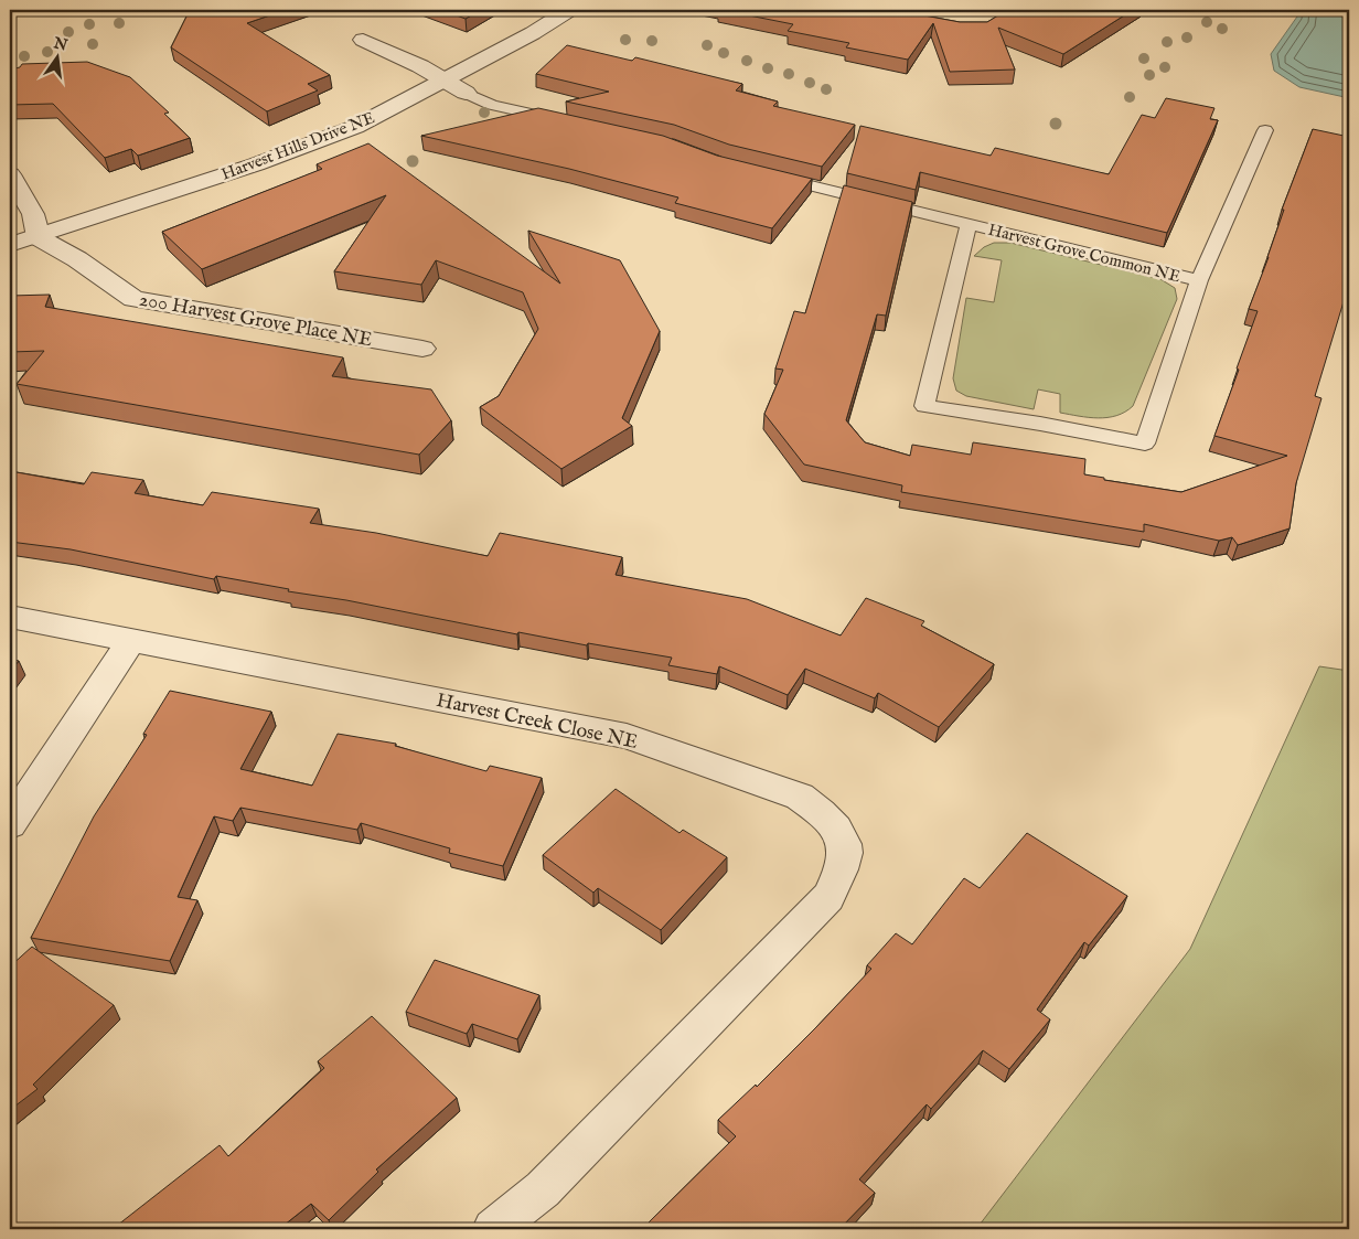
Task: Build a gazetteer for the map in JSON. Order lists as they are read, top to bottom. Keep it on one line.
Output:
{"streets":{"street":["Harvest Hills Drive NE","200 Harvest Grove Place NE","Harvest Creek Close NE"],"lane":["Harvest Grove Common NE"]},"crossings":[["Harvest Hills Drive NE","200 Harvest Grove Place NE"]],"north":"top"}
